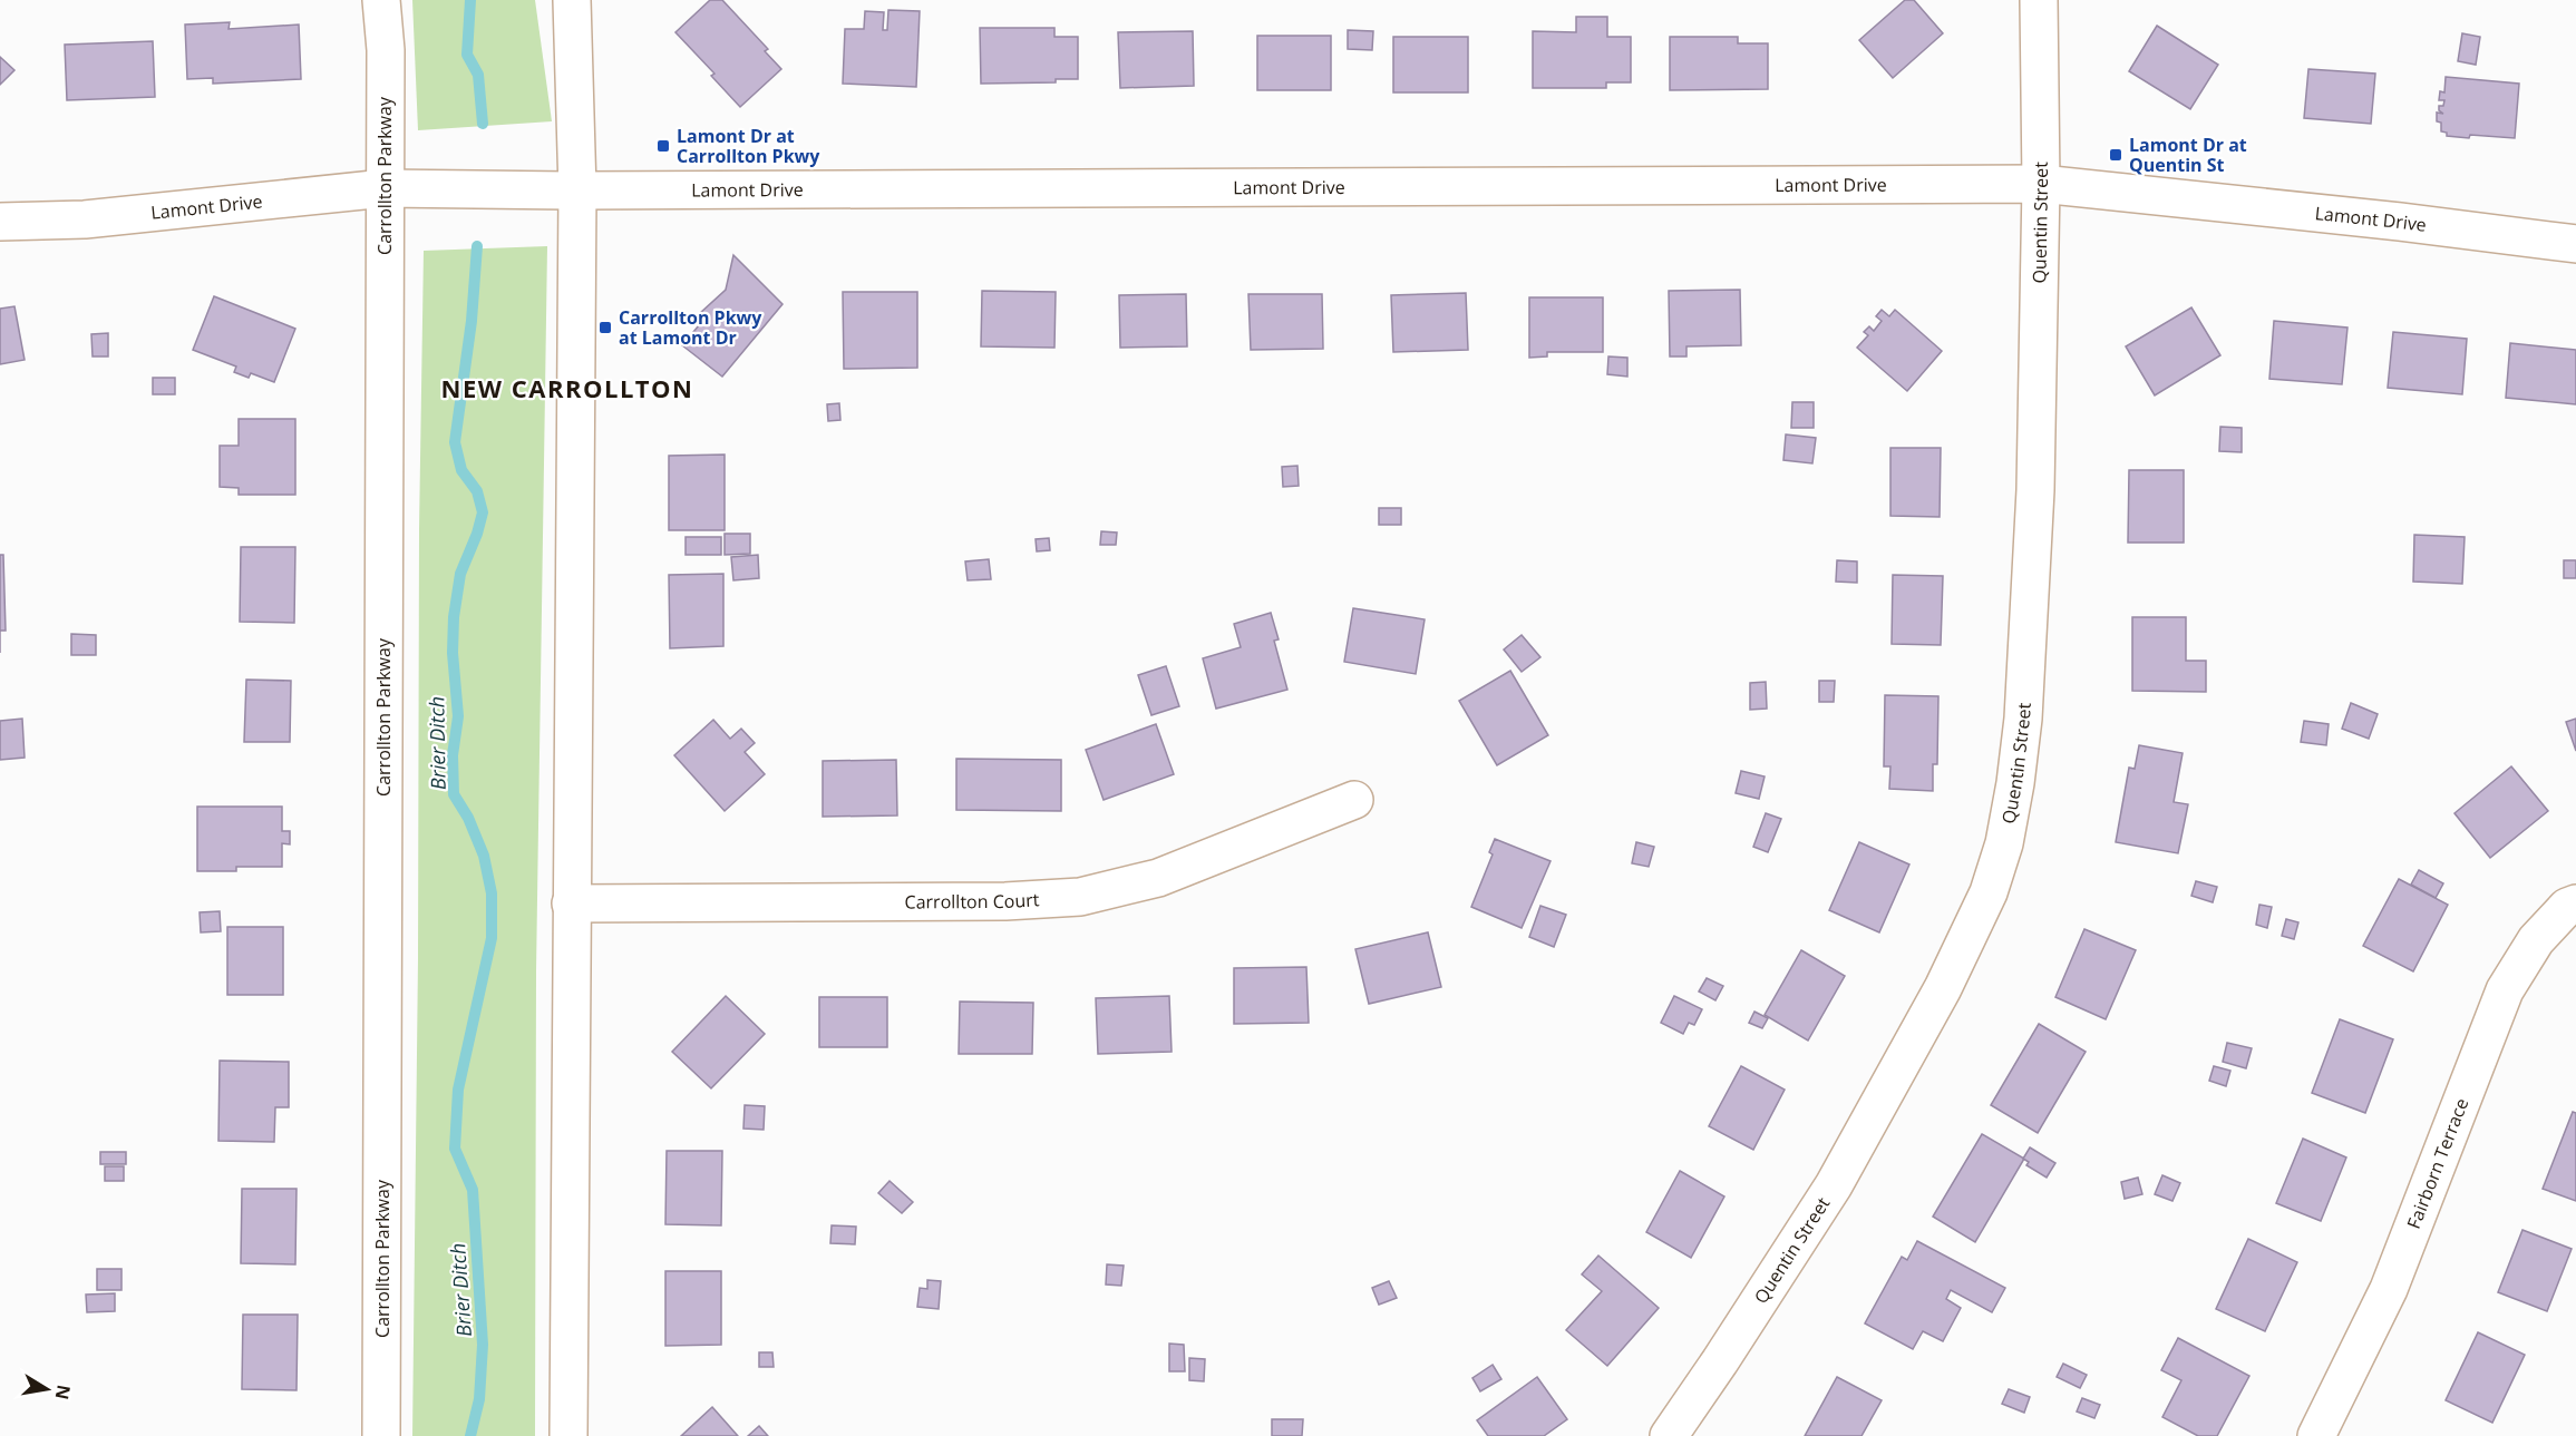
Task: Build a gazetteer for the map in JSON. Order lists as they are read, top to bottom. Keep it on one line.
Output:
{"streets":{"street":["Carrollton Parkway","Lamont Drive","Quentin Street","Carrollton Court","Fairborn Terrace"]},"crossings":[["Carrollton Parkway","Lamont Drive"],["Lamont Drive","Quentin Street"]],"districts":["NEW CARROLLTON"],"water":["Brier Ditch"],"places":{"transit":["Lamont Dr at Carrollton Pkwy","Lamont Dr at Quentin St","Carrollton Pkwy at Lamont Dr"]},"north":"right"}
